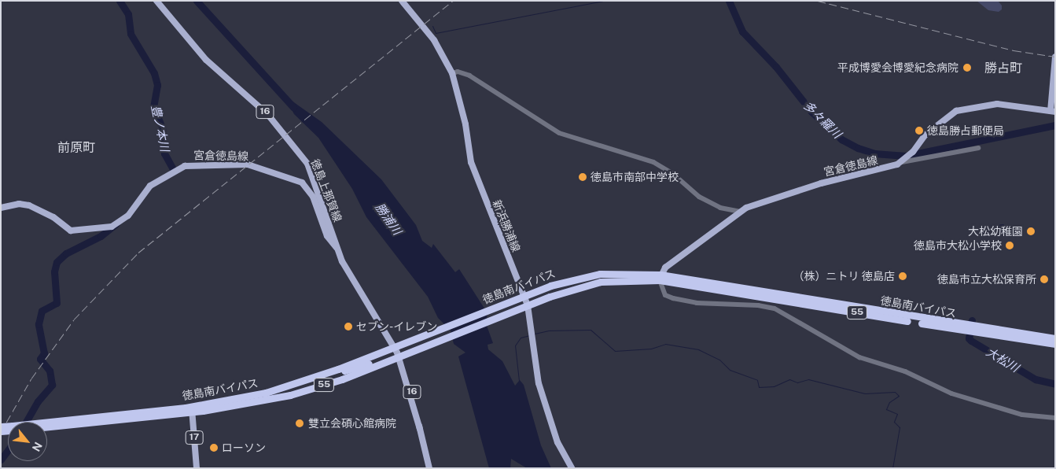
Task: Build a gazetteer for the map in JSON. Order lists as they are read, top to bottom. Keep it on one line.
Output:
{"streets":{"highway":["徳島南バイパス","55"],"main road":["16","宮倉徳島線","徳島上那賀線","新浜勝浦線","17"]},"crossings":[["宮倉徳島線","徳島上那賀線"],["宮倉徳島線","徳島南バイパス"],["徳島上那賀線","徳島南バイパス"],["新浜勝浦線","徳島南バイパス"],["徳島南バイパス","17"]],"districts":["勝占町","前原町"],"water":["多々羅川","豊ノ本川","勝浦川","大松川"],"places":["平成博愛会博愛紀念病院","徳島勝占郵便局","徳島市南部中学校","大松幼稚園","徳島市大松小学校","（株）ニトリ 徳島店","徳島市立大松保育所","セブン-イレブン","雙立会碩心館病院","ローソン"],"north":"bottom right"}
